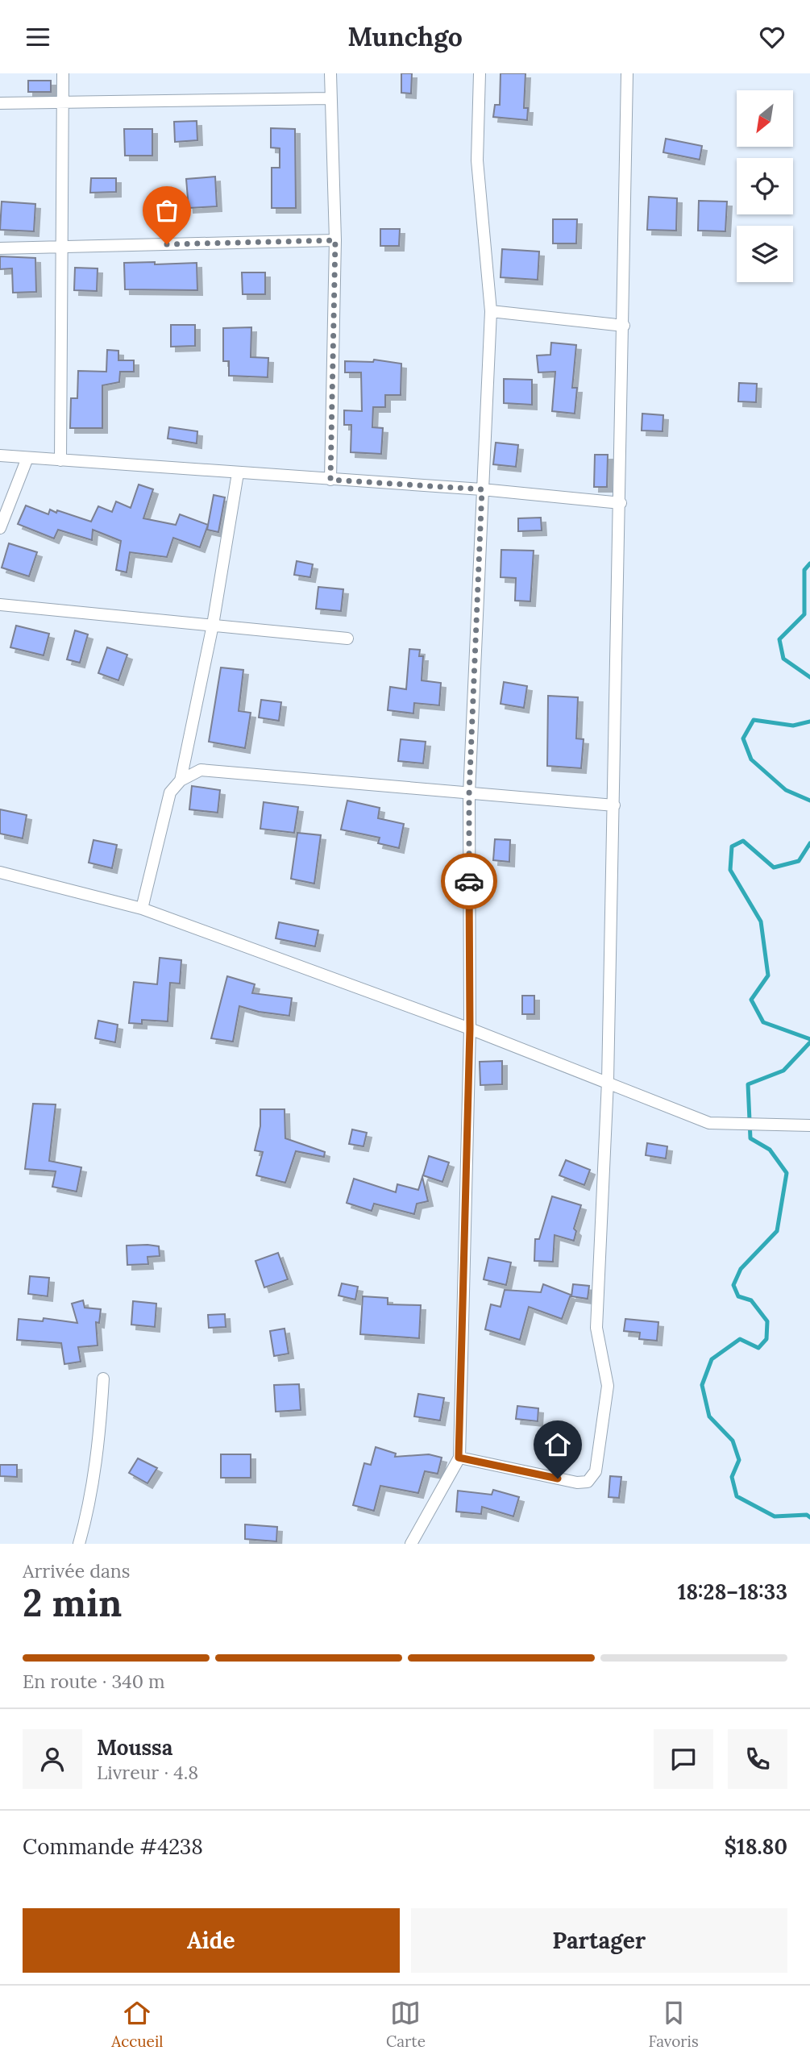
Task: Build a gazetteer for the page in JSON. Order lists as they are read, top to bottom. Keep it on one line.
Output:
{"north":"bottom left","page":{"header":"Munchgo","heading":["2 min","Arrivée dans","18:28–18:33"],"panel":["Moussa","Livreur · 4.8","Commande #4238","$18.80"],"bar":"En route · 340 m","buttons":["Aide","Partager"],"tabs":["Accueil","Carte","Favoris"]}}
